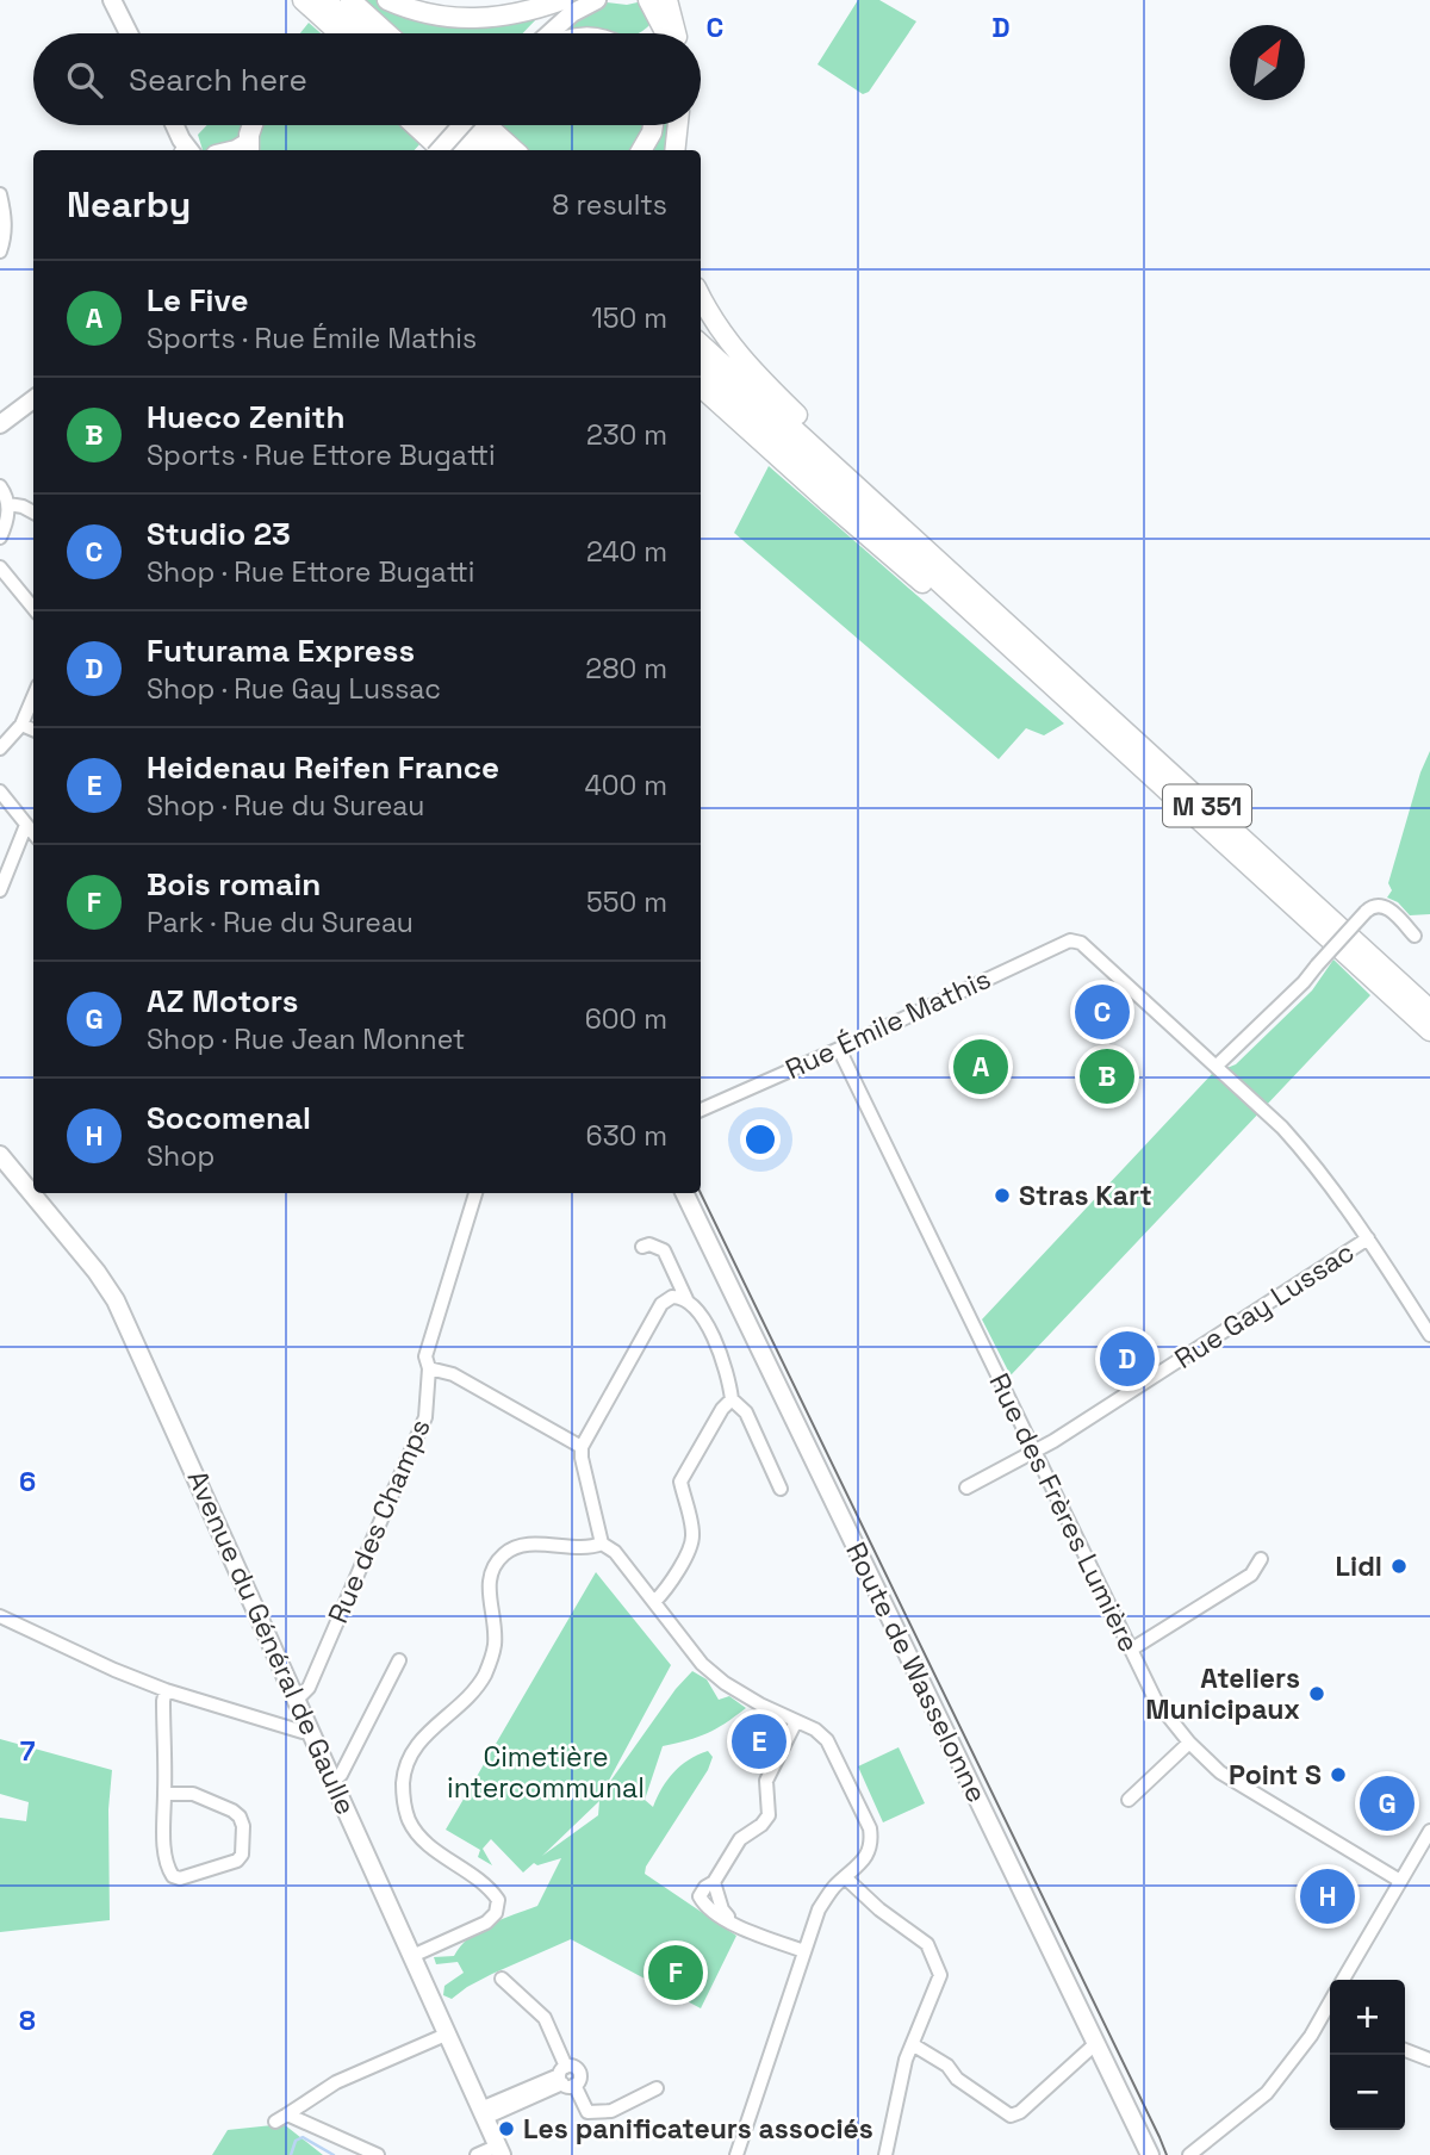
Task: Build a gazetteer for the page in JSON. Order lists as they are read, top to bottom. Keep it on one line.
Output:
{"streets":{"highway":["M 351"],"main road":["Avenue du Général de Gaulle","Route de Wasselonne"],"street":["Rue Émile Mathis","Rue Gay Lussac","Rue des Frères Lumière","Rue des Champs"]},"crossings":[["Rue Émile Mathis","Rue des Frères Lumière"],["Rue Gay Lussac","Rue des Frères Lumière"],["Rue des Champs","Avenue du Général de Gaulle"]],"parks":["Cimetière intercommunal"],"places":["Stras Kart","Lidl","Ateliers Municipaux","Point S","Les panificateurs associés"],"north":"top right","page":{"search":"Search here","heading":["Nearby","8 results"],"list":[{"mark":"A","name":"Le Five","note":"Sports · Rue Émile Mathis","value":"150 m"},{"mark":"B","name":"Hueco Zenith","note":"Sports · Rue Ettore Bugatti","value":"230 m"},{"mark":"C","name":"Studio 23","note":"Shop · Rue Ettore Bugatti","value":"240 m"},{"mark":"D","name":"Futurama Express","note":"Shop · Rue Gay Lussac","value":"280 m"},{"mark":"E","name":"Heidenau Reifen France","note":"Shop · Rue du Sureau","value":"400 m"},{"mark":"F","name":"Bois romain","note":"Park · Rue du Sureau","value":"550 m"},{"mark":"G","name":"AZ Motors","note":"Shop · Rue Jean Monnet","value":"600 m"},{"mark":"H","name":"Socomenal","note":"Shop","value":"630 m"}],"pins":["C","A","B","D","E","G","H","F"],"map_buttons":["+","−"]},"grid":{"columns":["C","D"],"rows":["6","7","8"]}}
